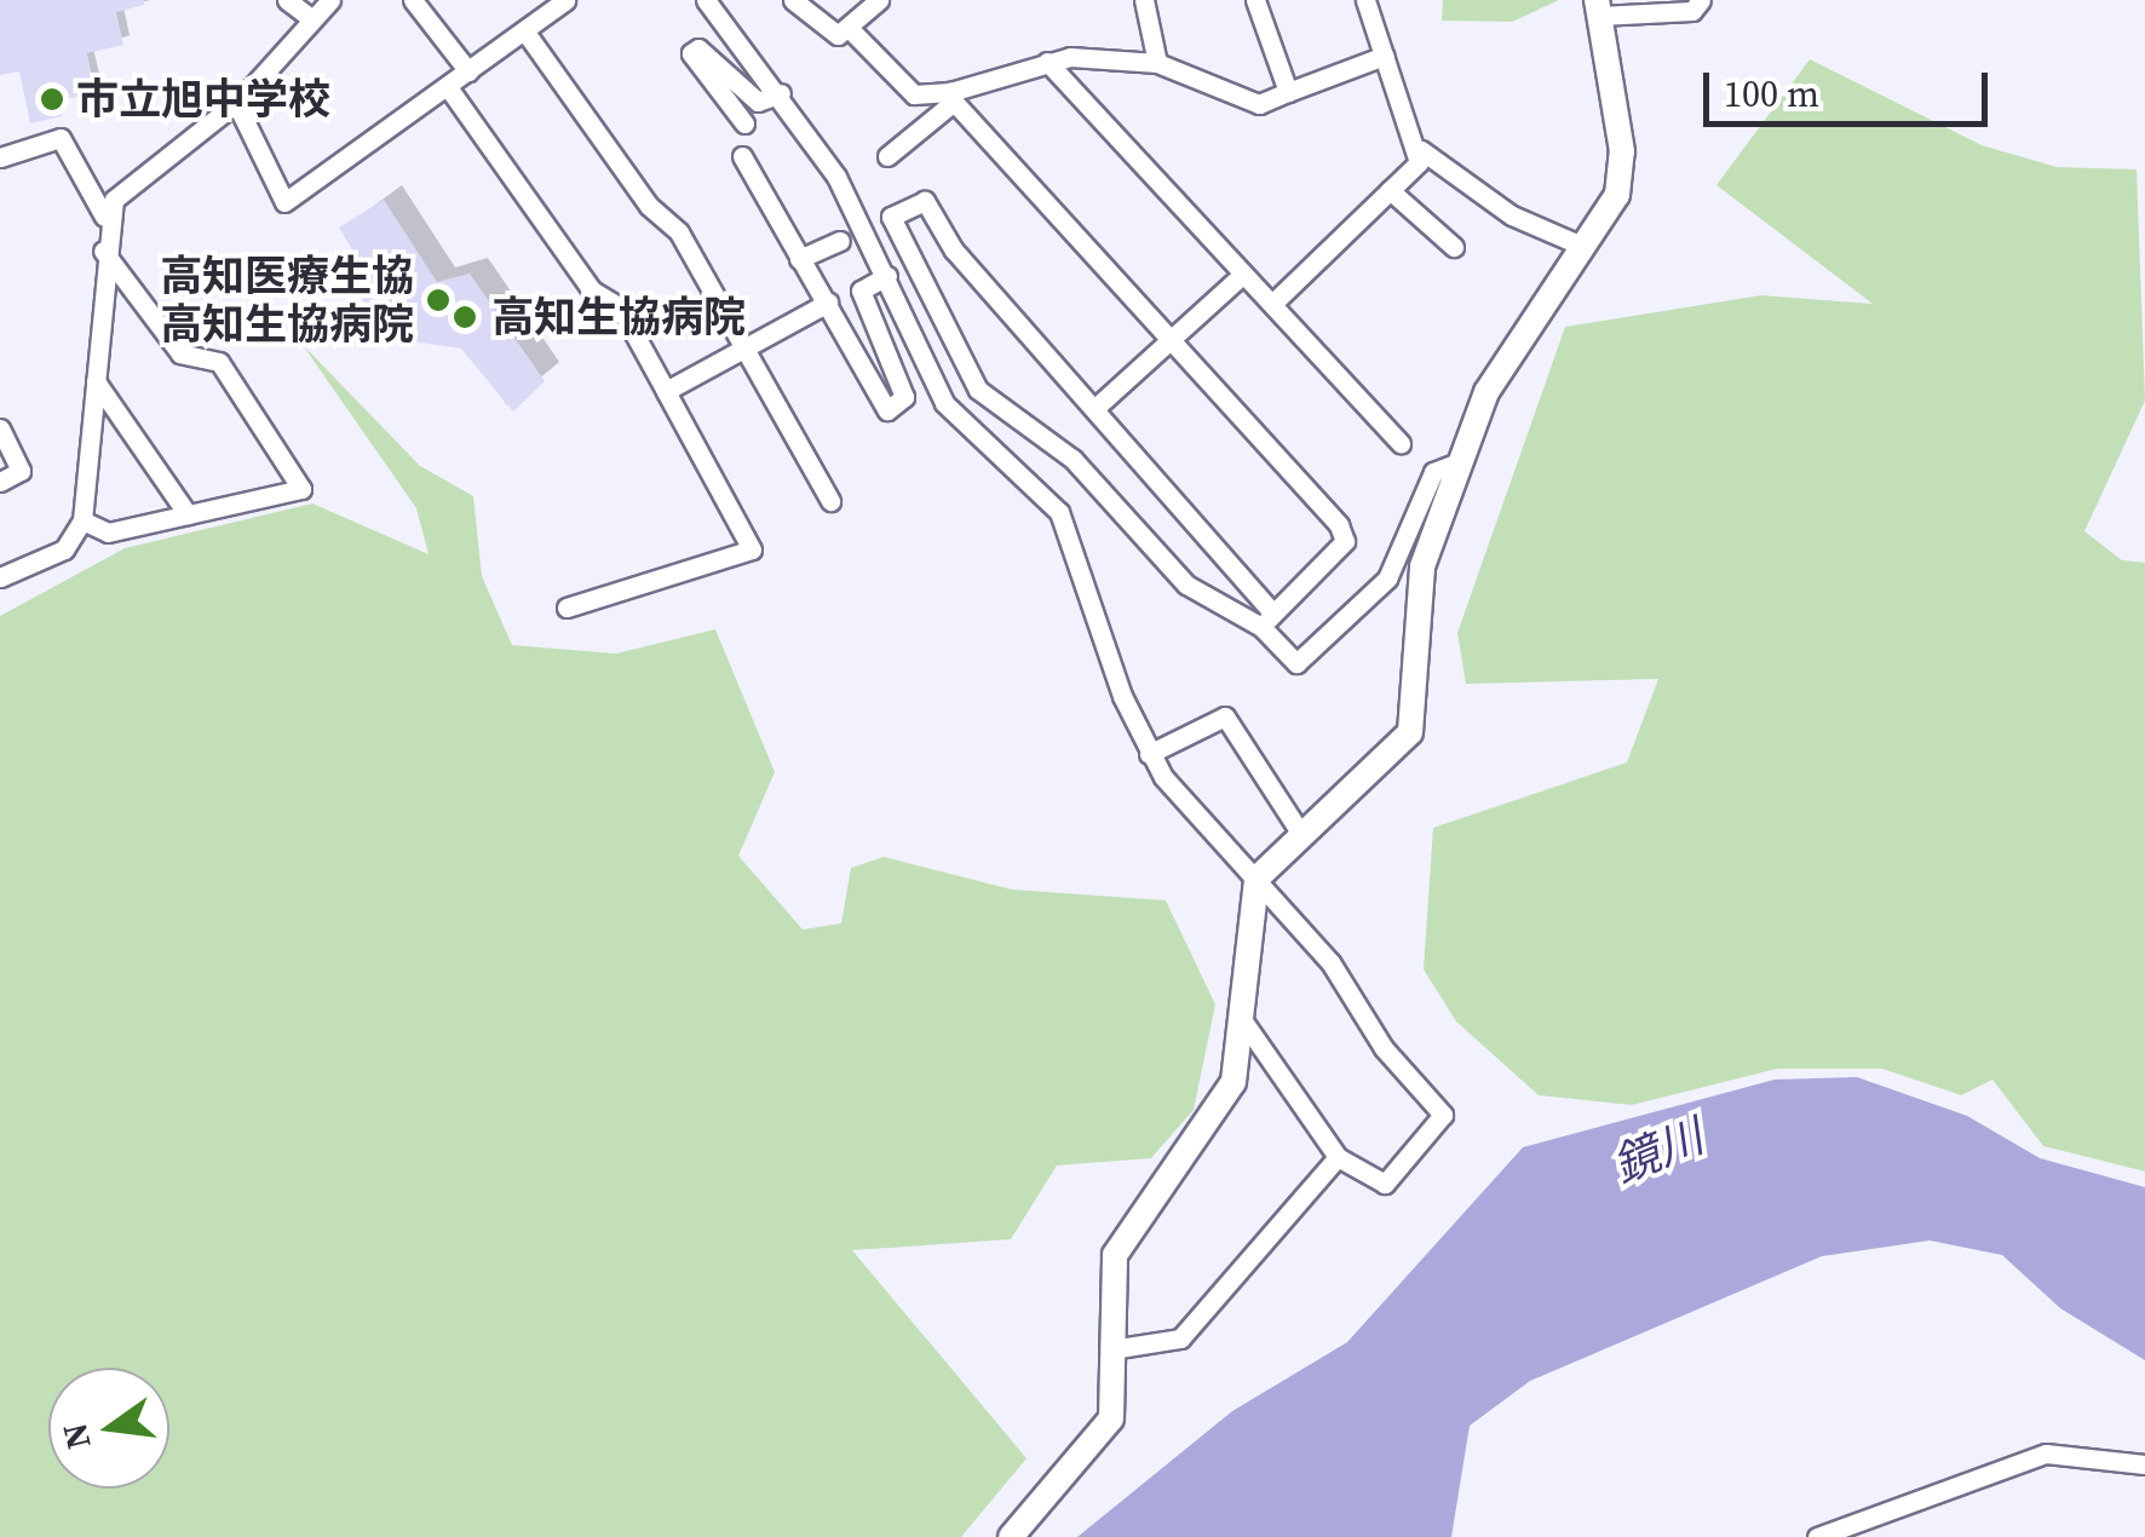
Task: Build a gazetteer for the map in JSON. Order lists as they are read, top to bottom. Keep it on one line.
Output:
{"water":["鏡川"],"places":["市立旭中学校","高知医療生協 高知生協病院","高知生協病院"],"scale_bar":"100 m","north":"left"}
